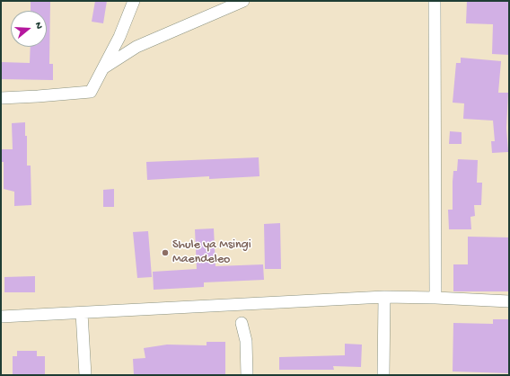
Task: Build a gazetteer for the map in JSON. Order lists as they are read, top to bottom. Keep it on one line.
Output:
{"places":["Shule ya Msingi Maendeleo"],"north":"right"}
